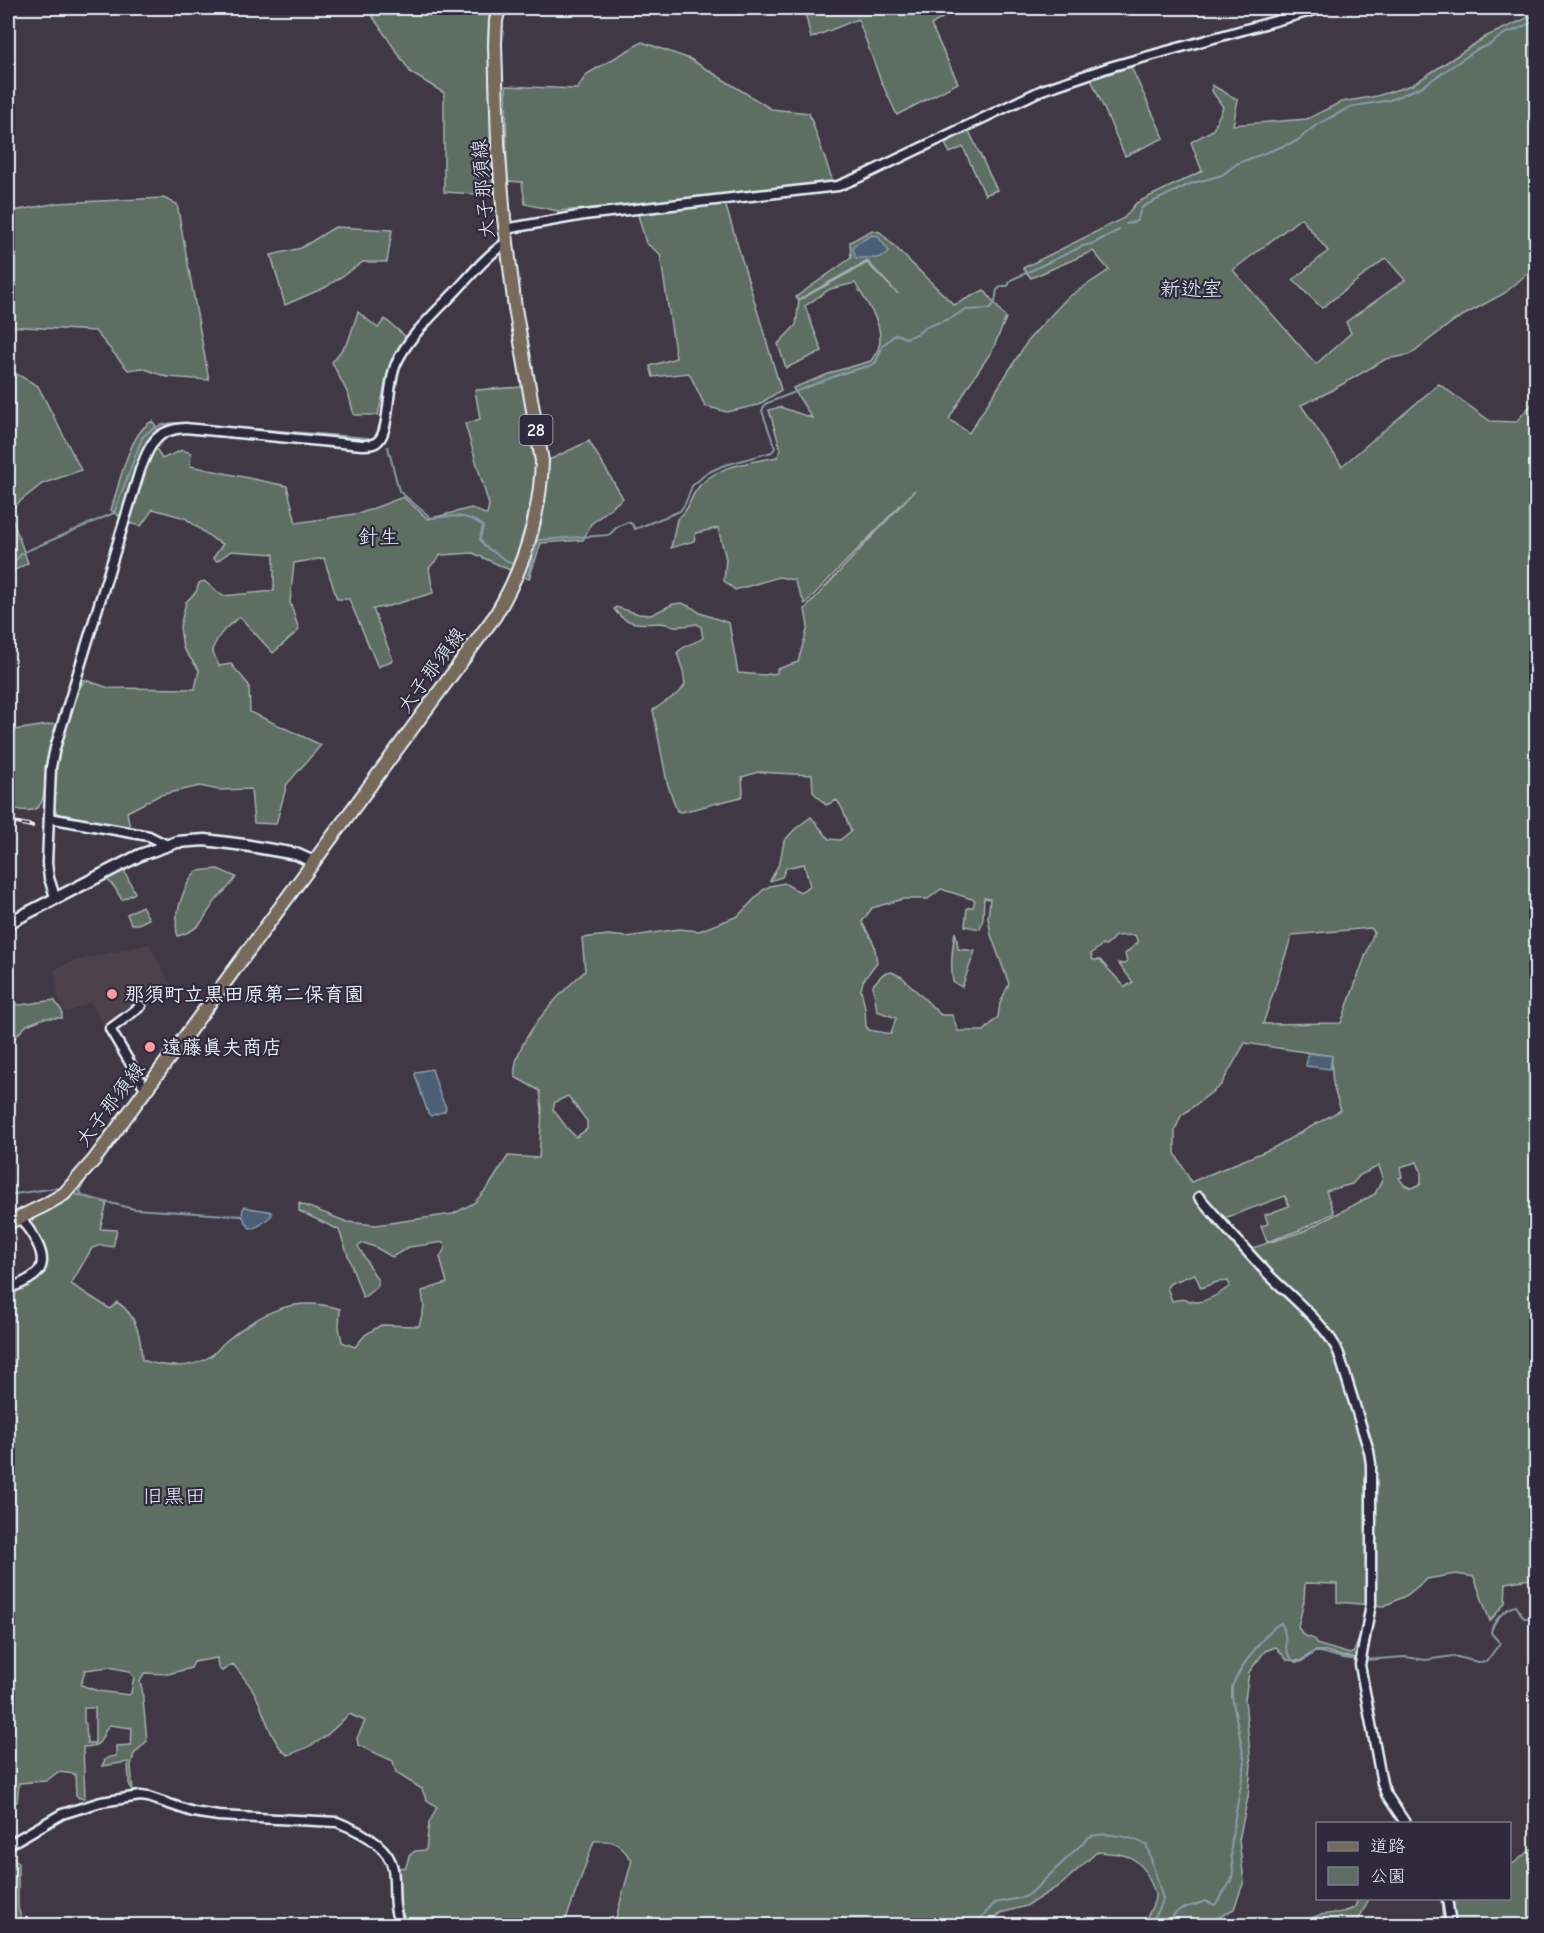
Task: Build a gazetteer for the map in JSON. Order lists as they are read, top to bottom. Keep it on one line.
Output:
{"streets":{"main road":["大子那須線","28"]},"districts":["新迯室","針生","旧黒田"],"places":["那須町立黒田原第二保育園","遠藤眞夫商店"],"legend":["道路","公園"]}
